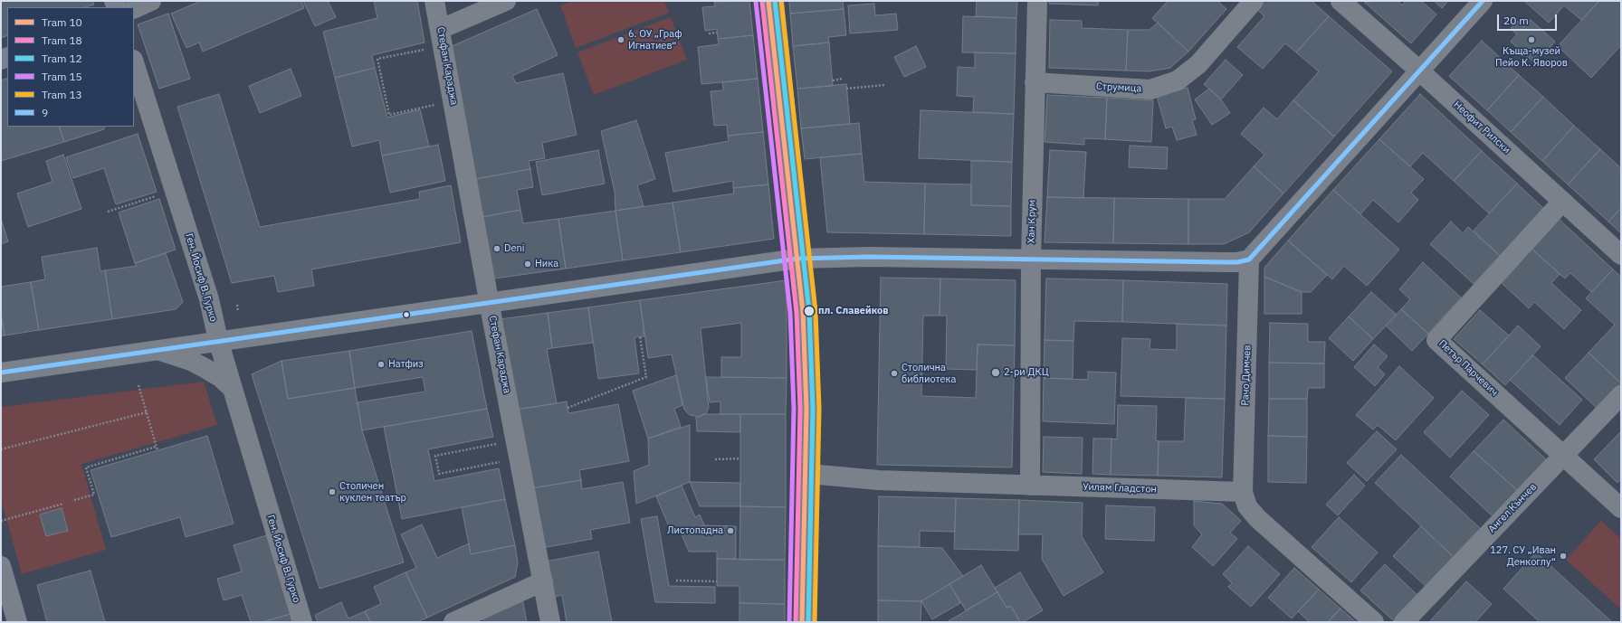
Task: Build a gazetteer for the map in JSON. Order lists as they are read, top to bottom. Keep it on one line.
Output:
{"streets":{"street":["Стефан Караджа","Струмица","Неофит Рилски","Хан Крум","Ген. Йосиф В. Гурко","Петър Парчевич","Рачо Димчев","Уилям Гладстон","Ангел Кънчев"]},"crossings":[["Струмица","Хан Крум"],["Неофит Рилски","Петър Парчевич"],["Хан Крум","Уилям Гладстон"],["Петър Парчевич","Ангел Кънчев"],["Рачо Димчев","Уилям Гладстон"]],"places":["6. ОУ „Граф Игнатиев“","Къща-музей Пейо К. Яворов","Deni","Ника","пл. Славейков","Натфиз","2-ри ДКЦ","Столична библиотека","Столичен куклен театър","Листопадна","127. СУ „Иван Денкоглу“"],"lines":["tram line 10","tram line 12","tram line 13","transit line 9","tram line 18","tram line 15"],"legend":["Tram 10","Tram 18","Tram 12","Tram 15","Tram 13","9"],"scale_bar":"20 m"}
